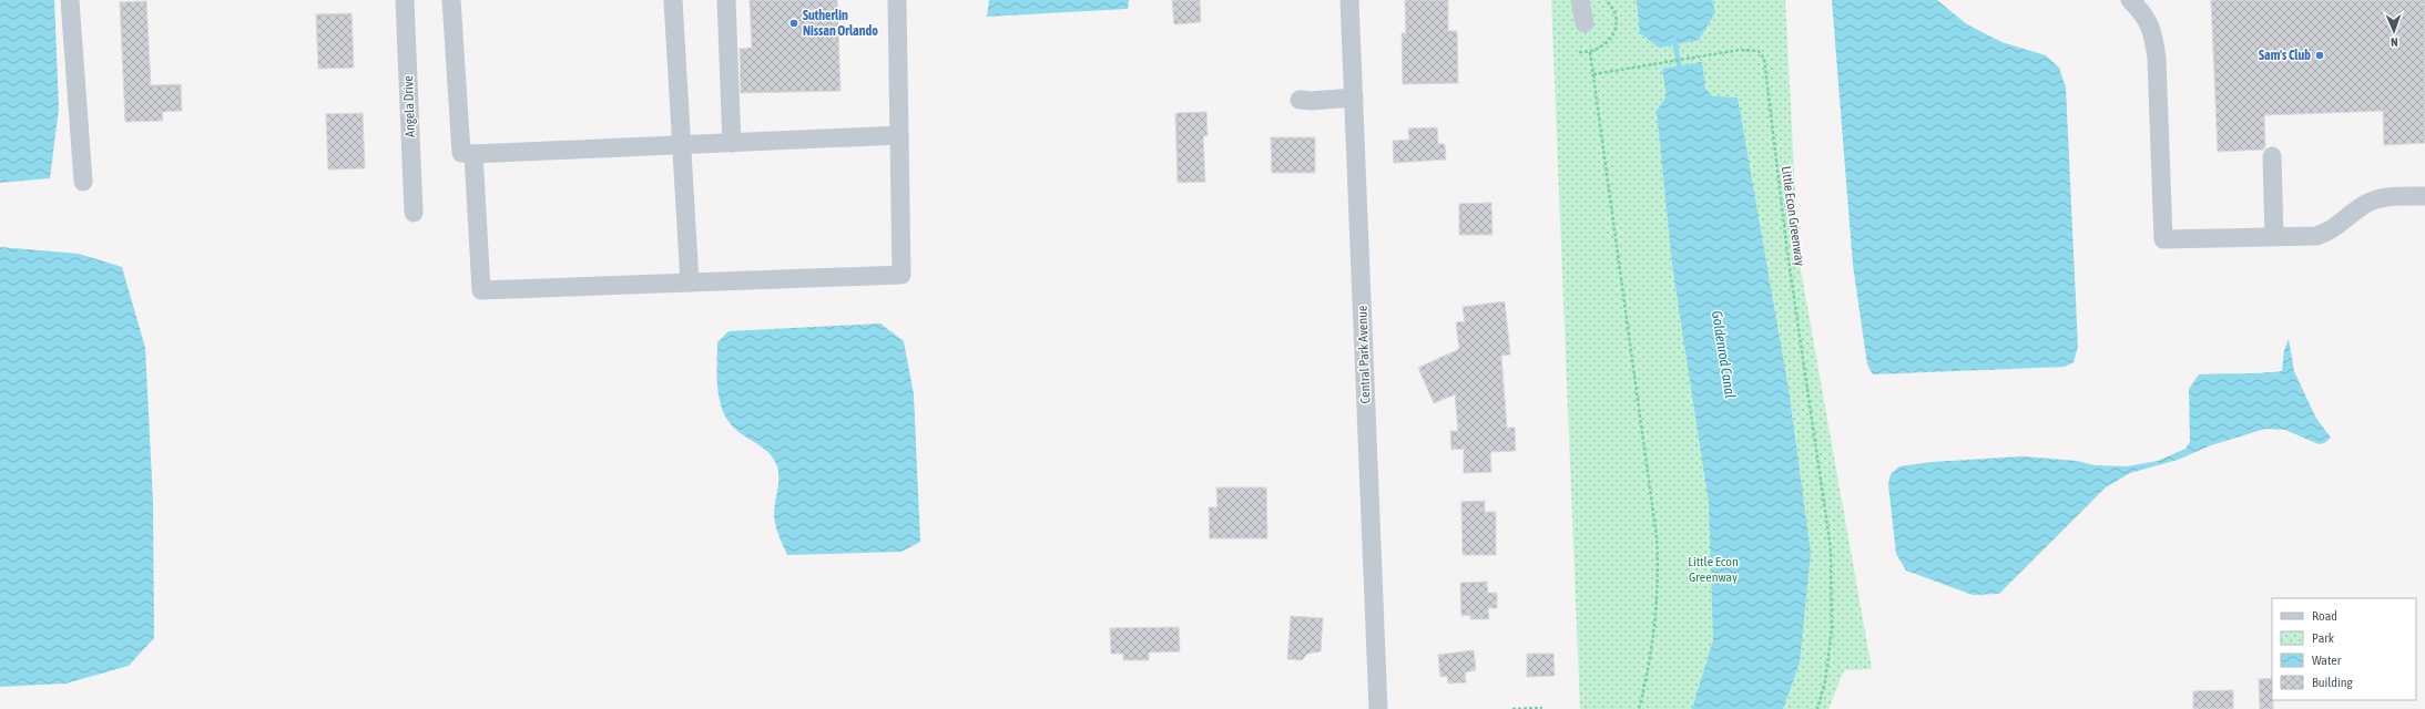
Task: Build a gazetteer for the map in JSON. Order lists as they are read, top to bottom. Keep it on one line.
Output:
{"streets":{"street":["Angela Drive","Central Park Avenue"],"path":["Little Econ Greenway"]},"water":["Goldenrod Canal"],"parks":["Little Econ Greenway"],"places":["Sutherlin Nissan Orlando","Sam's Club"],"legend":["Road","Park","Water","Building"],"north":"bottom"}
